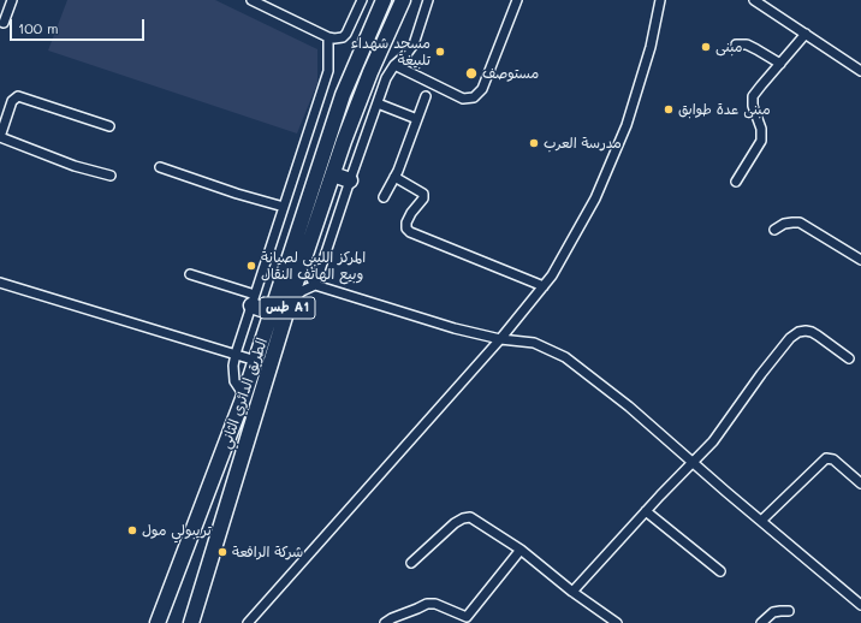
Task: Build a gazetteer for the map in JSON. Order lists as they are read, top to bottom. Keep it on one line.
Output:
{"streets":{"highway":["طس A1","الطريق الدائري الثاني"]},"places":["مبنى","مسجد شهداء تلبيغة","مستوصف","مبنى عدة طوابق","مدرسة العرب","المركز الليبي لصيانة وبيع الهاتف النقال","تريبولي مول","شركة الرافعة"],"scale_bar":"100 m"}
